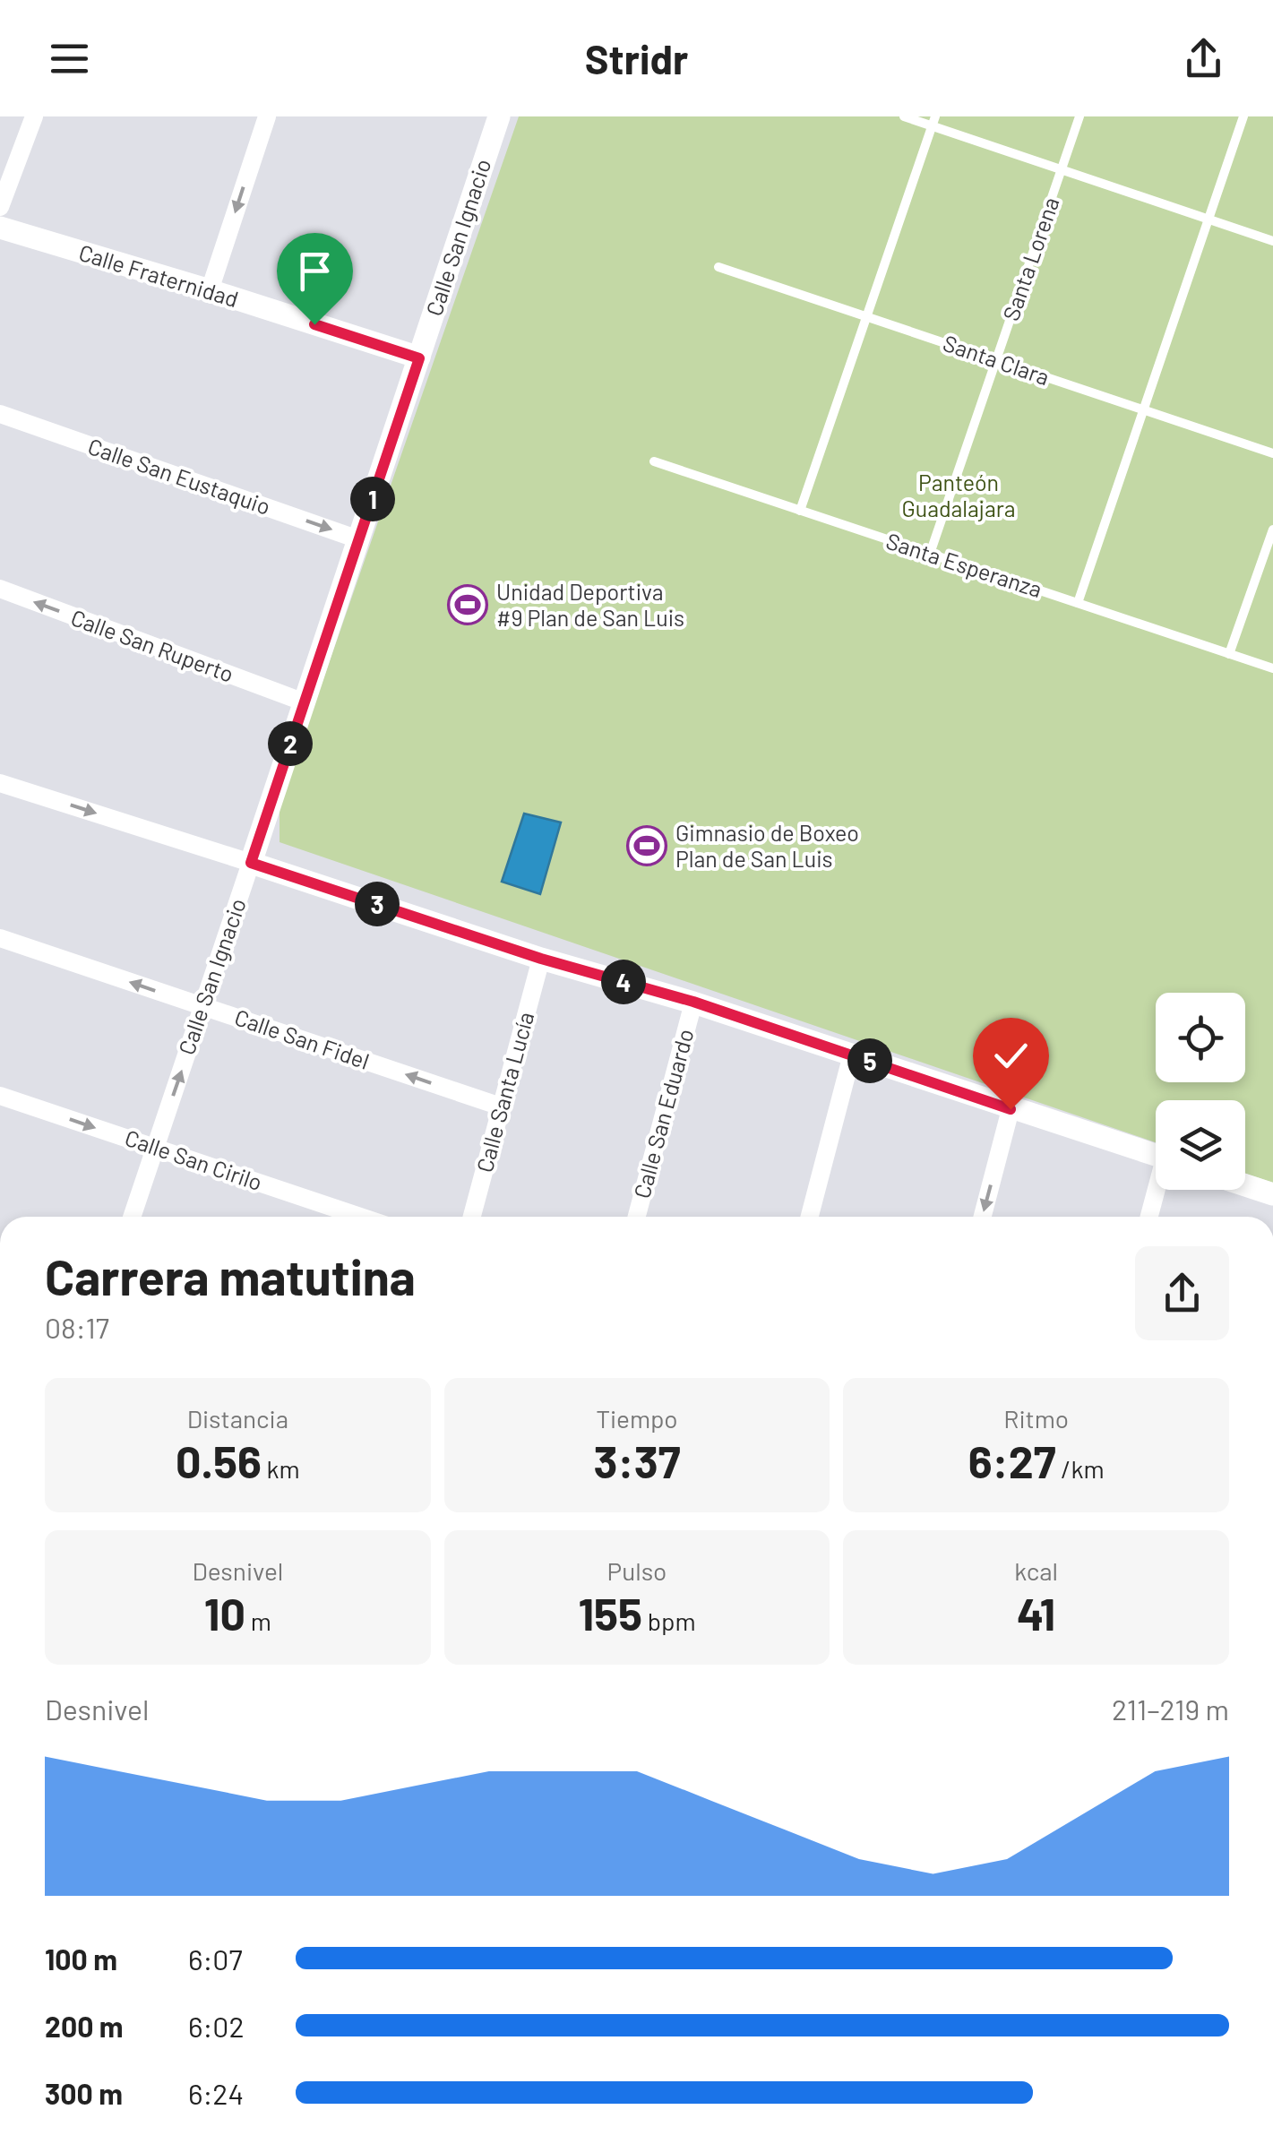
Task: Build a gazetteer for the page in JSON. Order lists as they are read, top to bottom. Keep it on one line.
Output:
{"streets":{"street":["Calle San Ignacio","Calle Fraternidad","Calle San Eustaquio","Calle San Ruperto","Calle San Fidel","Calle Santa Lucía","Calle San Eduardo","Calle San Cirilo"],"lane":["Santa Lorena","Santa Clara","Santa Esperanza"]},"crossings":[["Calle San Ignacio","Calle Fraternidad"],["Calle San Ignacio","Calle San Eustaquio"],["Calle San Ignacio","Calle San Ruperto"],["Calle San Ignacio","Calle San Fidel"],["Calle San Ignacio","Calle San Cirilo"],["Santa Lorena","Santa Clara"],["Santa Lorena","Santa Esperanza"],["Calle San Fidel","Calle Santa Lucía"]],"one_way":["Calle San Eustaquio","Calle San Ruperto","Calle San Cirilo"],"parks":["Panteón Guadalajara"],"places":{"sports":["Unidad Deportiva #9 Plan de San Luis","Gimnasio de Boxeo Plan de San Luis"]},"page":{"header":"Stridr","pins":["1","2","3","4","5"],"heading":["Carrera matutina","08:17"],"stats":[["Distancia","0.56 km"],["Tiempo","3:37"],["Ritmo","6:27 /km"],["Desnivel","10 m"],["Pulso","155 bpm"],["kcal","41"]],"chart":["Desnivel","211–219 m"],"list":[{"name":"100 m","note":"6:07"},{"name":"200 m","note":"6:02"},{"name":"300 m","note":"6:24"}]}}
